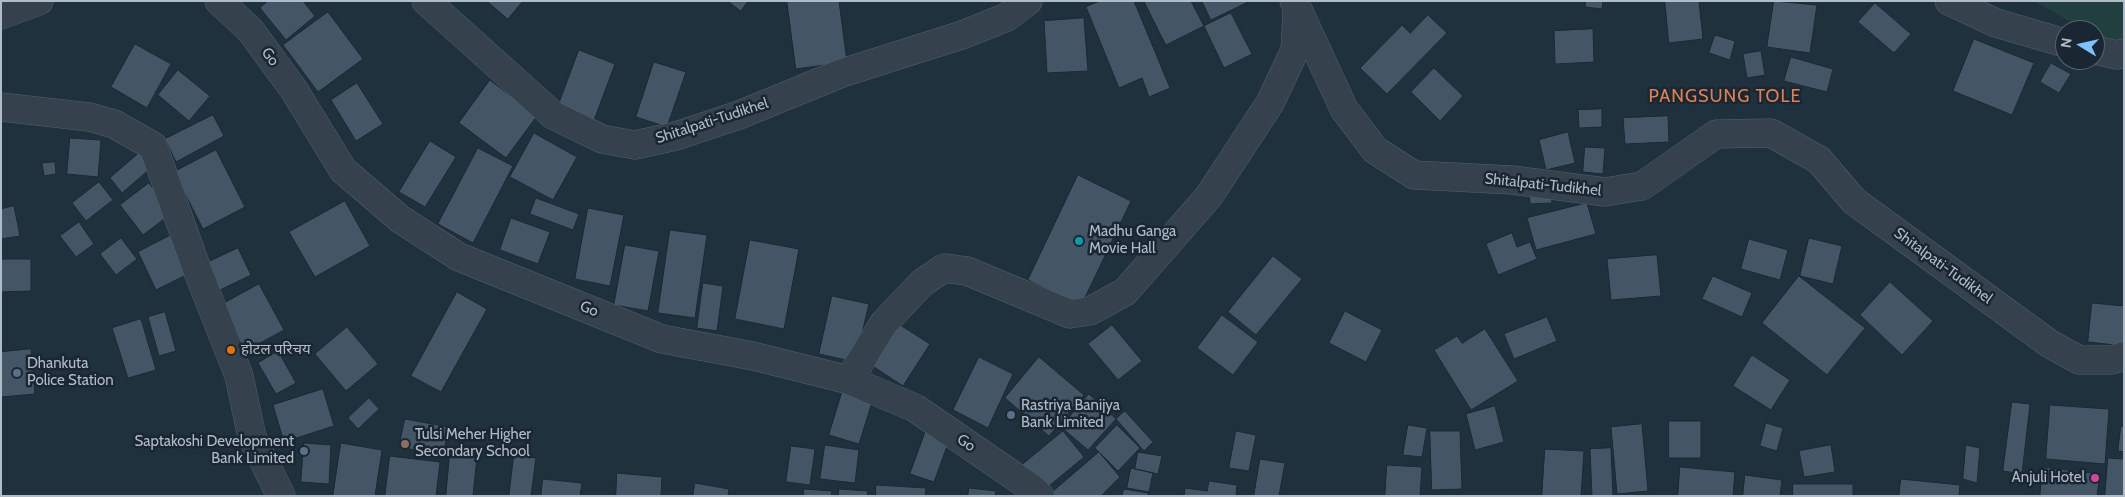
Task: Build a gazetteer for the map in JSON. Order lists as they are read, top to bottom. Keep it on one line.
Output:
{"streets":{"street":["Go","Shitalpati-Tudikhel"]},"districts":["PANGSUNG TOLE"],"places":["Madhu Ganga Movie Hall","होटल परिचय","Dhankuta Police Station","Rastriya Banijya Bank Limited","Tulsi Meher Higher Secondary School","Saptakoshi Development Bank Limited","Anjuli Hotel"],"north":"left"}
